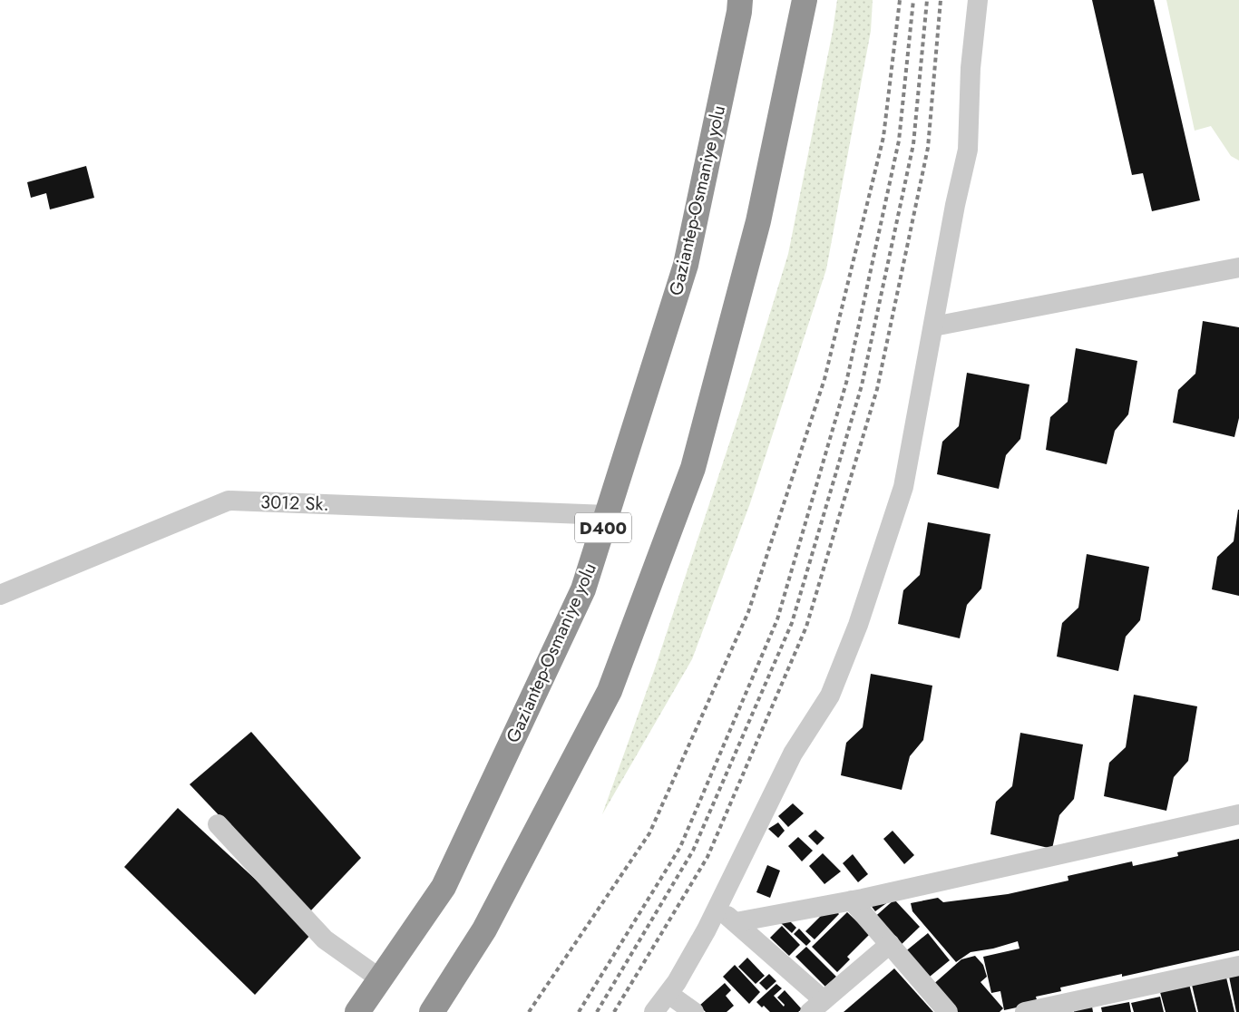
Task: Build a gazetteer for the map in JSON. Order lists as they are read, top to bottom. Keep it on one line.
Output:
{"streets":{"highway":["Gaziantep-Osmaniye yolu","D400"],"street":["3012 Sk."]},"crossings":[["Gaziantep-Osmaniye yolu","3012 Sk."]]}
